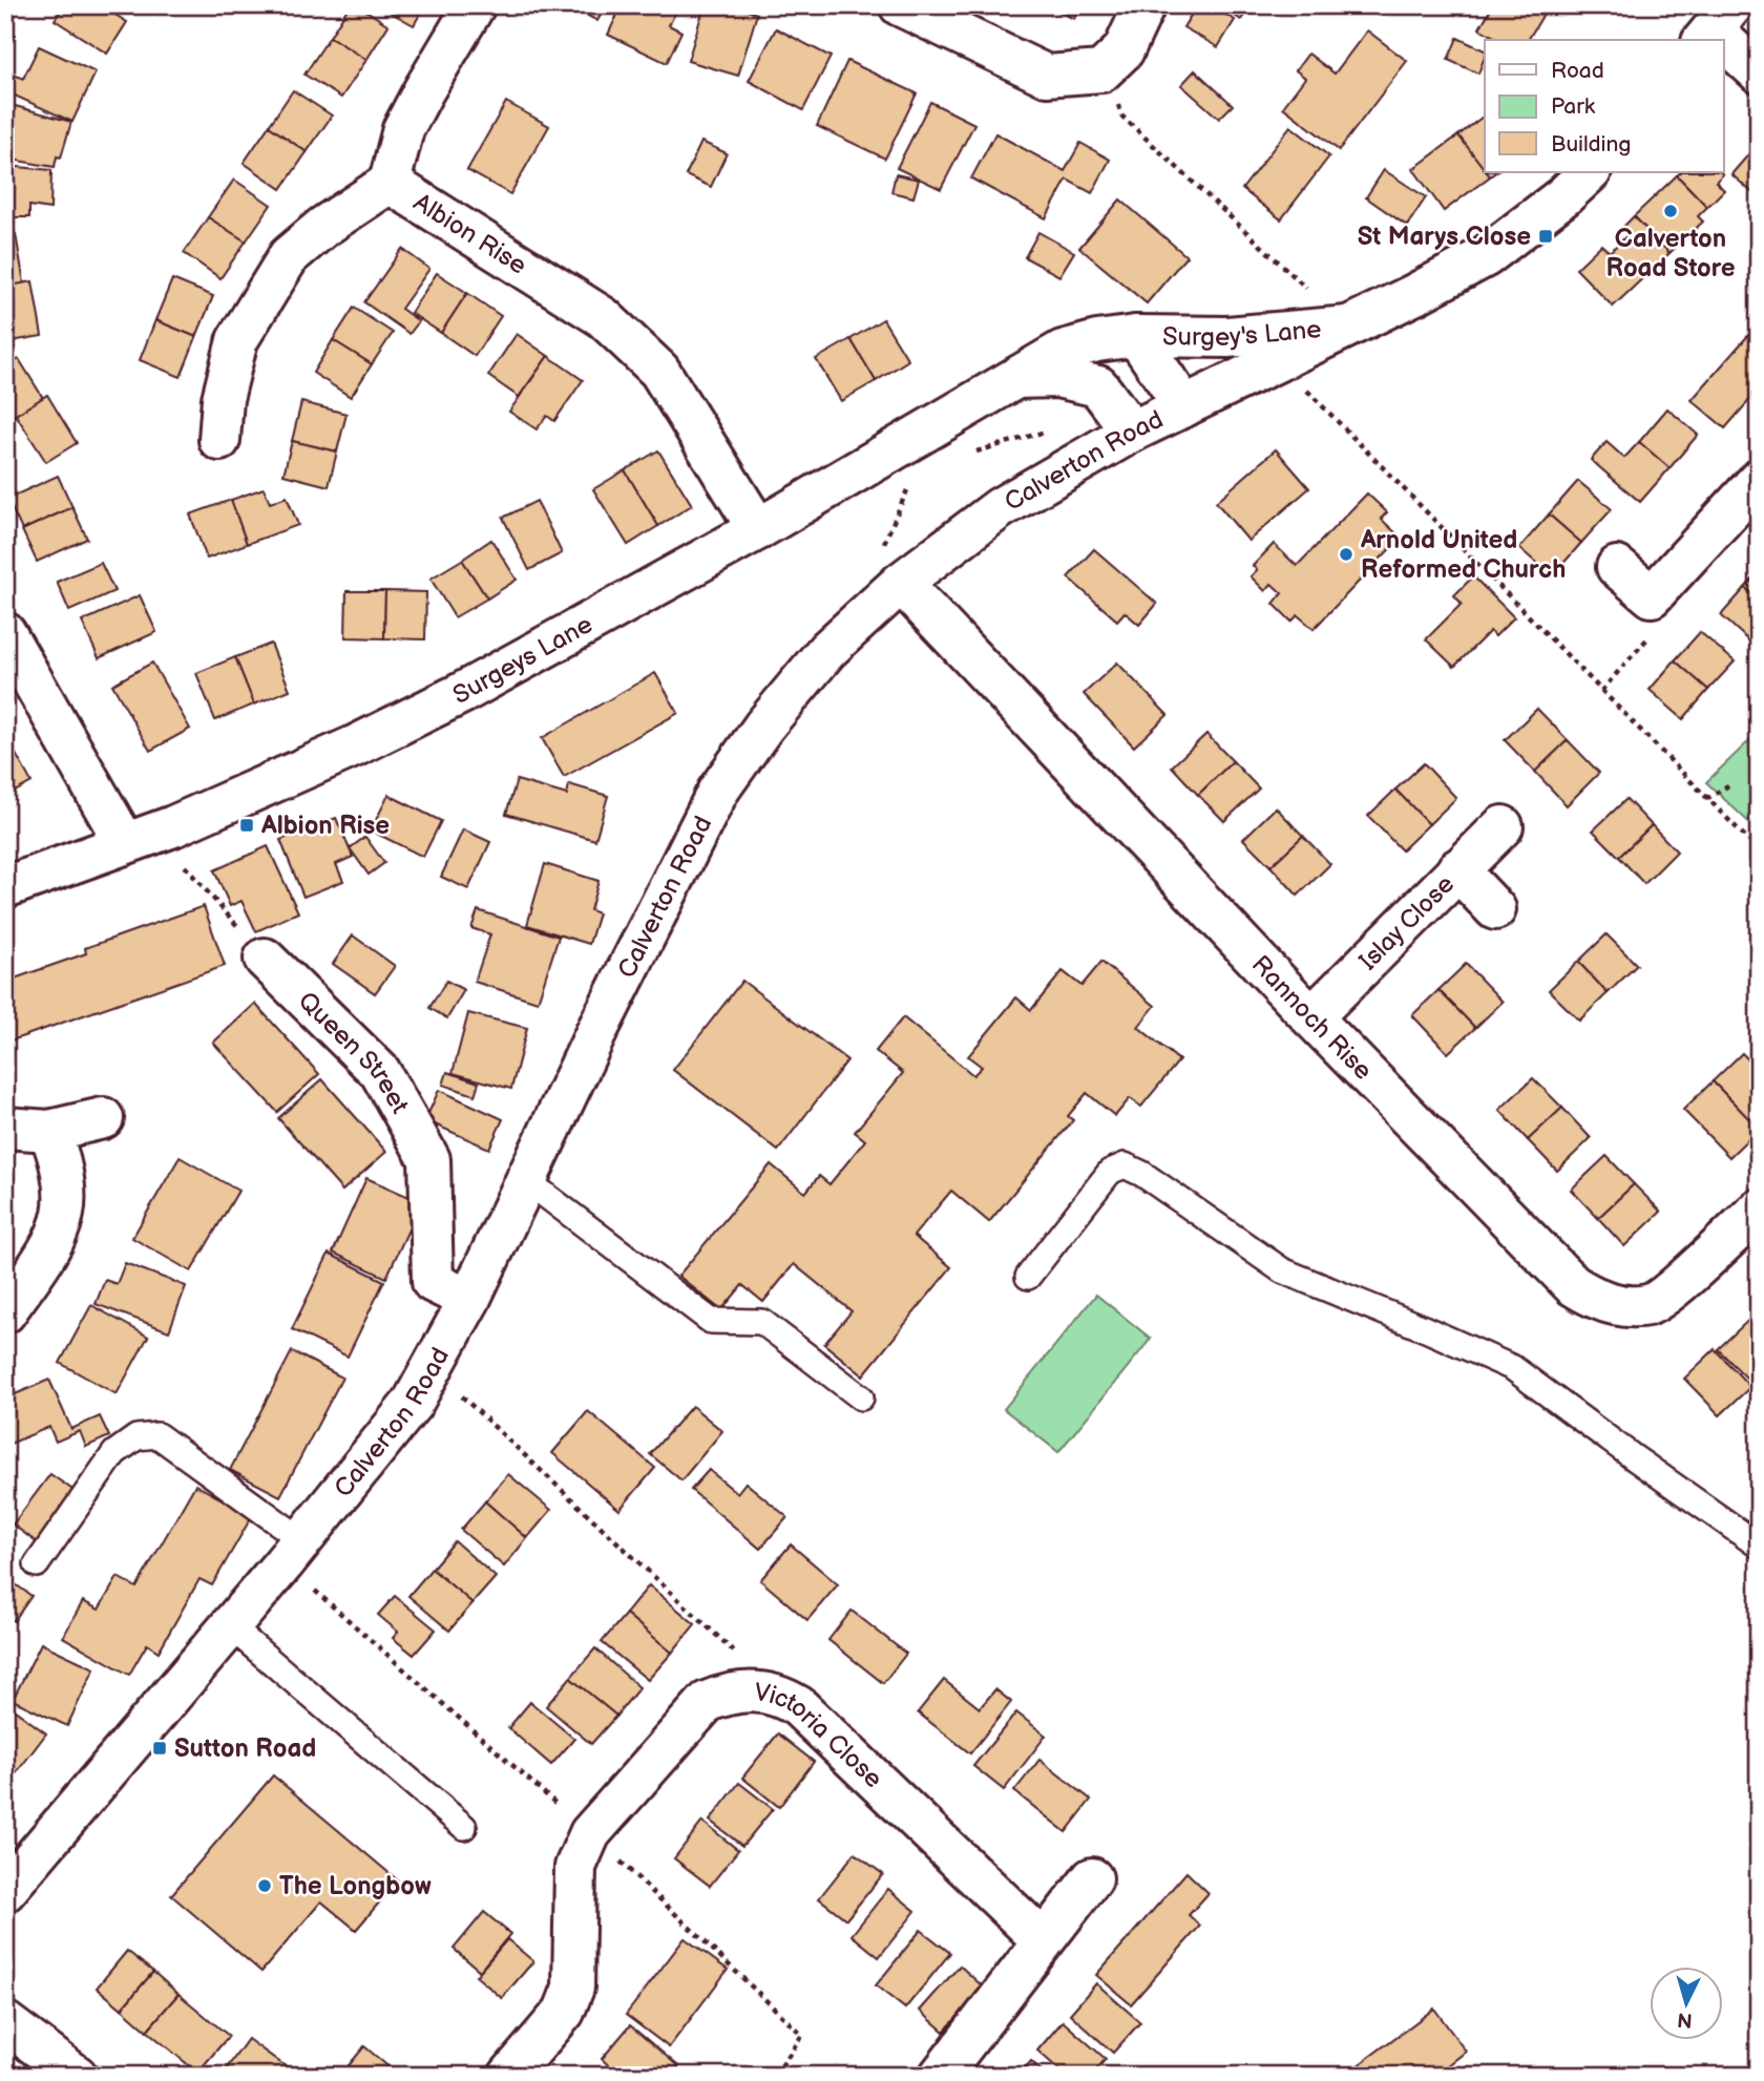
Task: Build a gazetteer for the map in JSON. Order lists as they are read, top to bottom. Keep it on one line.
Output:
{"streets":{"street":["Albion Rise","Surgey's Lane","Calverton Road","Surgeys Lane","Islay Close","Rannoch Rise","Queen Street","Victoria Close"]},"crossings":[["Albion Rise","Surgeys Lane"],["Surgey's Lane","Calverton Road"],["Surgey's Lane","Surgeys Lane"],["Calverton Road","Rannoch Rise"],["Calverton Road","Queen Street"],["Islay Close","Rannoch Rise"]],"places":{"other":["Calverton Road Store","Arnold United Reformed Church","The Longbow"],"transit":["St Marys Close","Albion Rise","Sutton Road"]},"legend":["Road","Park","Building"],"north":"bottom"}
